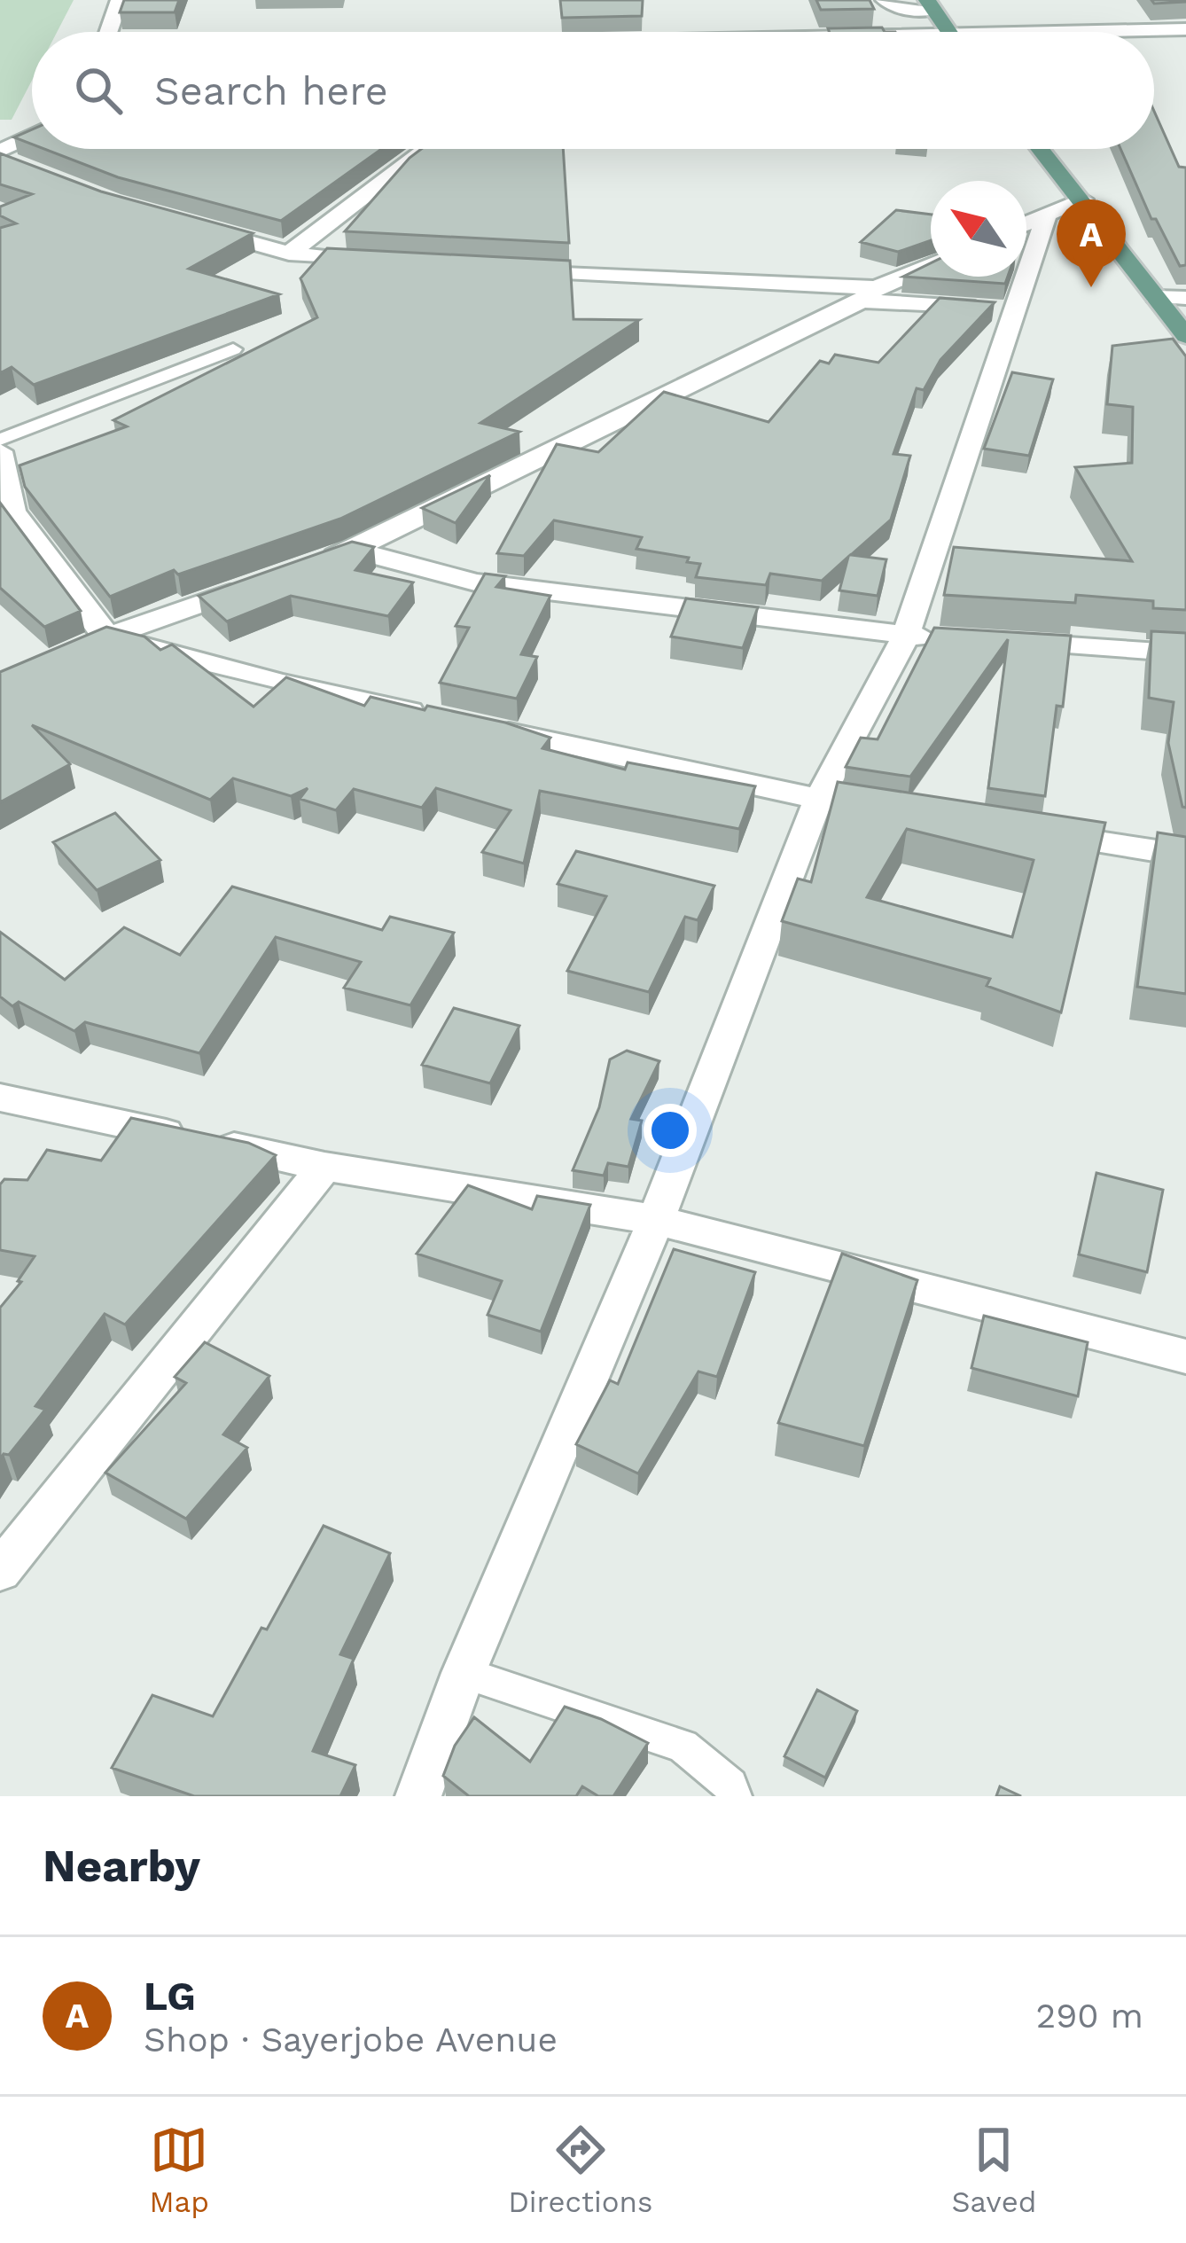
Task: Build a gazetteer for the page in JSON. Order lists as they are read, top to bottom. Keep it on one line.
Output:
{"north":"top left","page":{"search":"Search here","pins":"A","heading":"Nearby","list":[{"mark":"A","name":"LG","note":"Shop · Sayerjobe Avenue","value":"290 m"}],"nav":["Map","Directions","Saved"]}}
